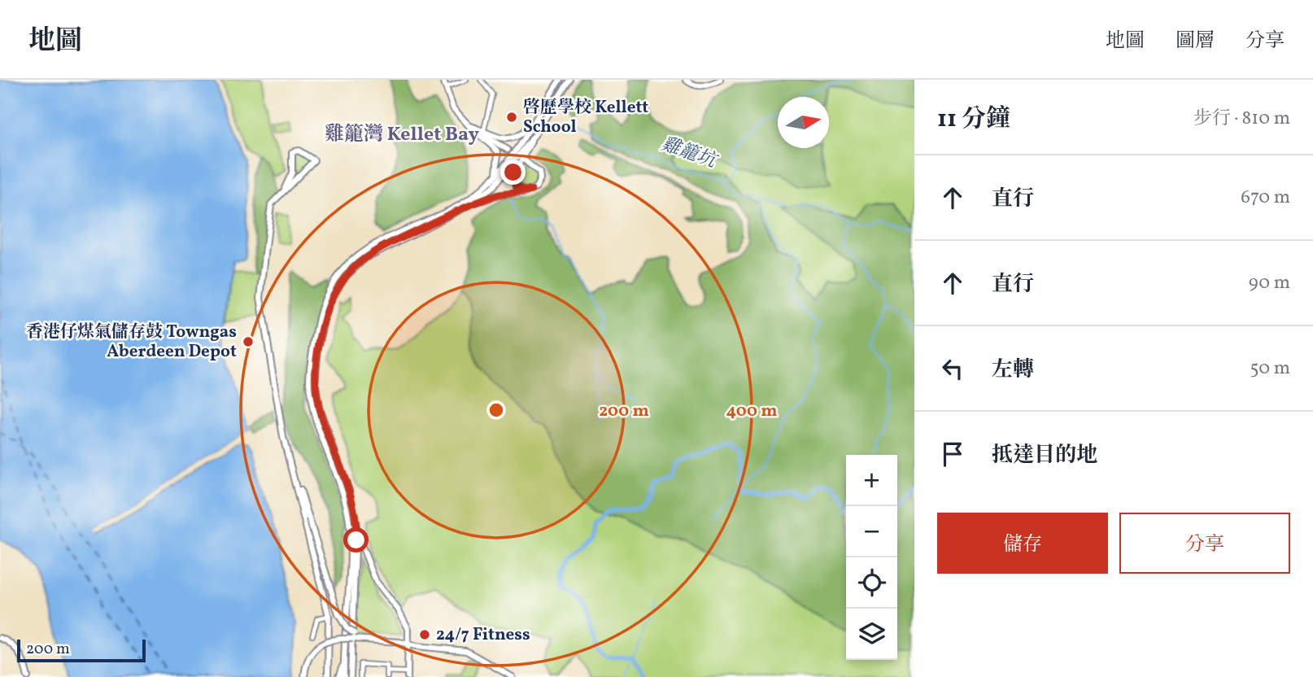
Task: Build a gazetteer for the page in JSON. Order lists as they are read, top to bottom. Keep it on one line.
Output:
{"districts":["雞籠灣 Kellet Bay"],"water":["雞籠坑"],"places":["啓歷學校 Kellett School","香港仔煤氣儲存鼓 Towngas Aberdeen Depot","24/7 Fitness"],"scale_bar":"200 m","north":"right","page":{"header":"地圖","nav":["地圖","圖層","分享"],"heading":["11 分鐘","步行 · 810 m"],"list":[["直行","670 m"],["直行","90 m"],["左轉","50 m"],"抵達目的地"],"map_buttons":["+","−"],"buttons":["儲存","分享"],"scale":"200 m"},"rings":["200 m","400 m"]}
